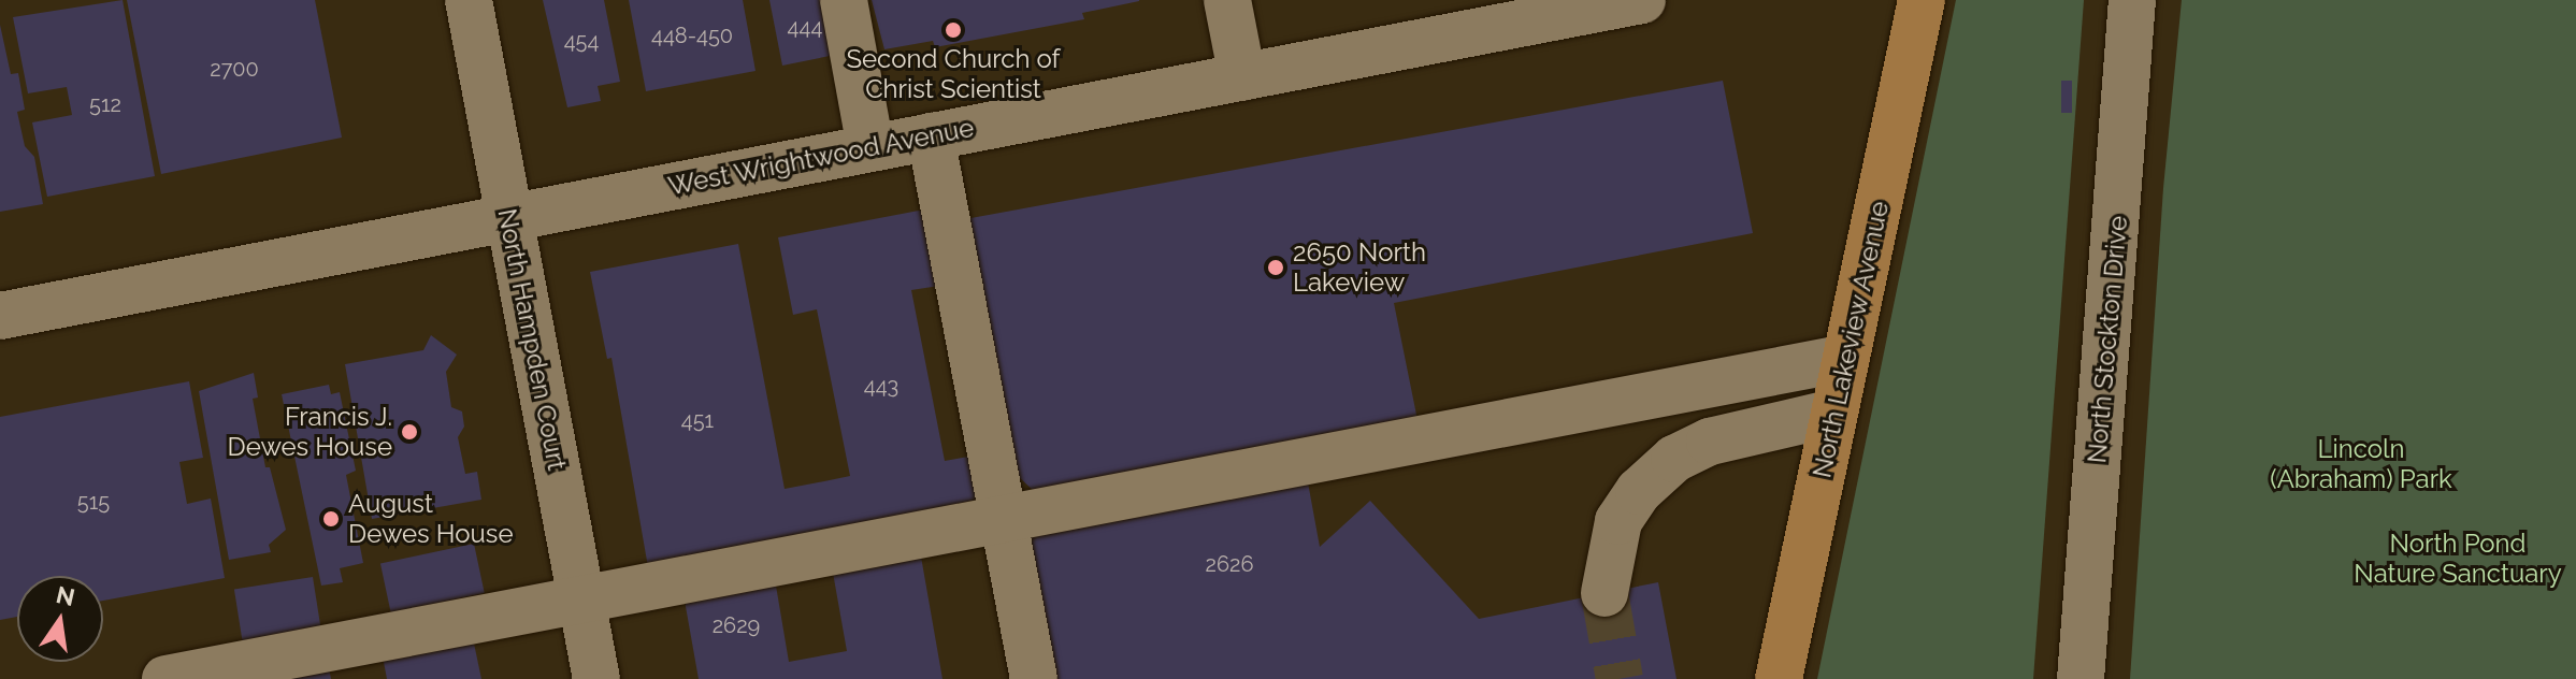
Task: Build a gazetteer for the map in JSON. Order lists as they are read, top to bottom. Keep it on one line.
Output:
{"streets":{"main road":["North Lakeview Avenue"],"street":["West Wrightwood Avenue","North Hampden Court","North Stockton Drive"]},"crossings":[["West Wrightwood Avenue","North Hampden Court"]],"parks":["Lincoln (Abraham) Park","North Pond Nature Sanctuary"],"places":["Second Church of Christ Scientist","2650 North Lakeview","Francis J. Dewes House","August Dewes House"],"house_numbers":["444","448-450","454","2700","512","443","451","515","2626","2629"],"north":"top"}
